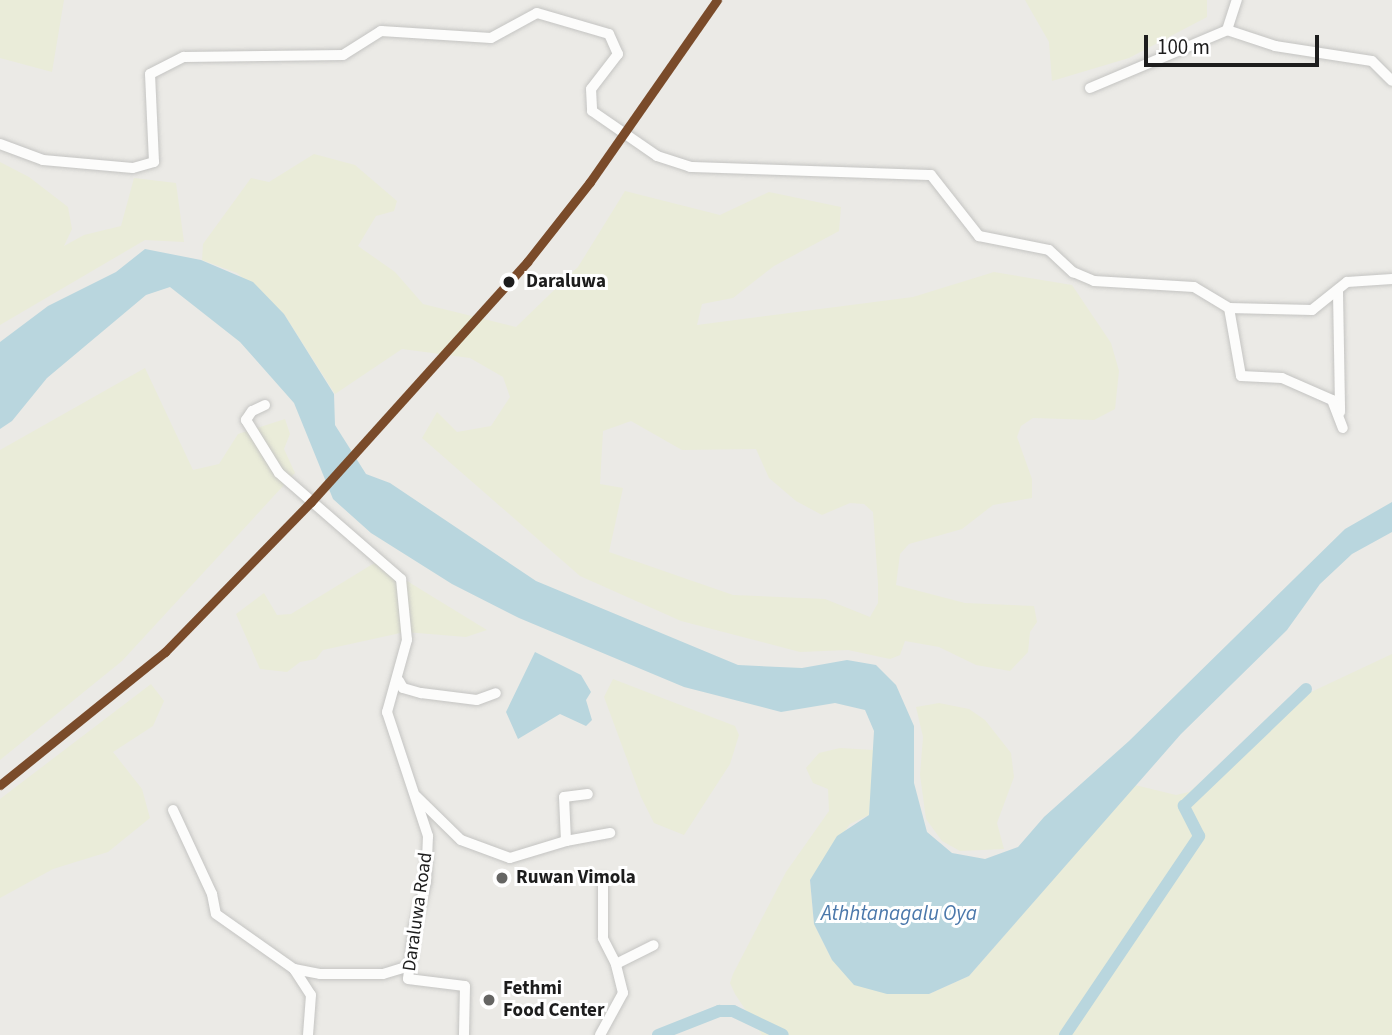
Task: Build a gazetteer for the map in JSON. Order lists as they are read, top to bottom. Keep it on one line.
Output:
{"streets":{"street":["Daraluwa Road"]},"water":["Athhtanagalu Oya"],"places":["Daraluwa","Ruwan Vimola","Fethmi Food Center"],"scale_bar":"100 m"}
